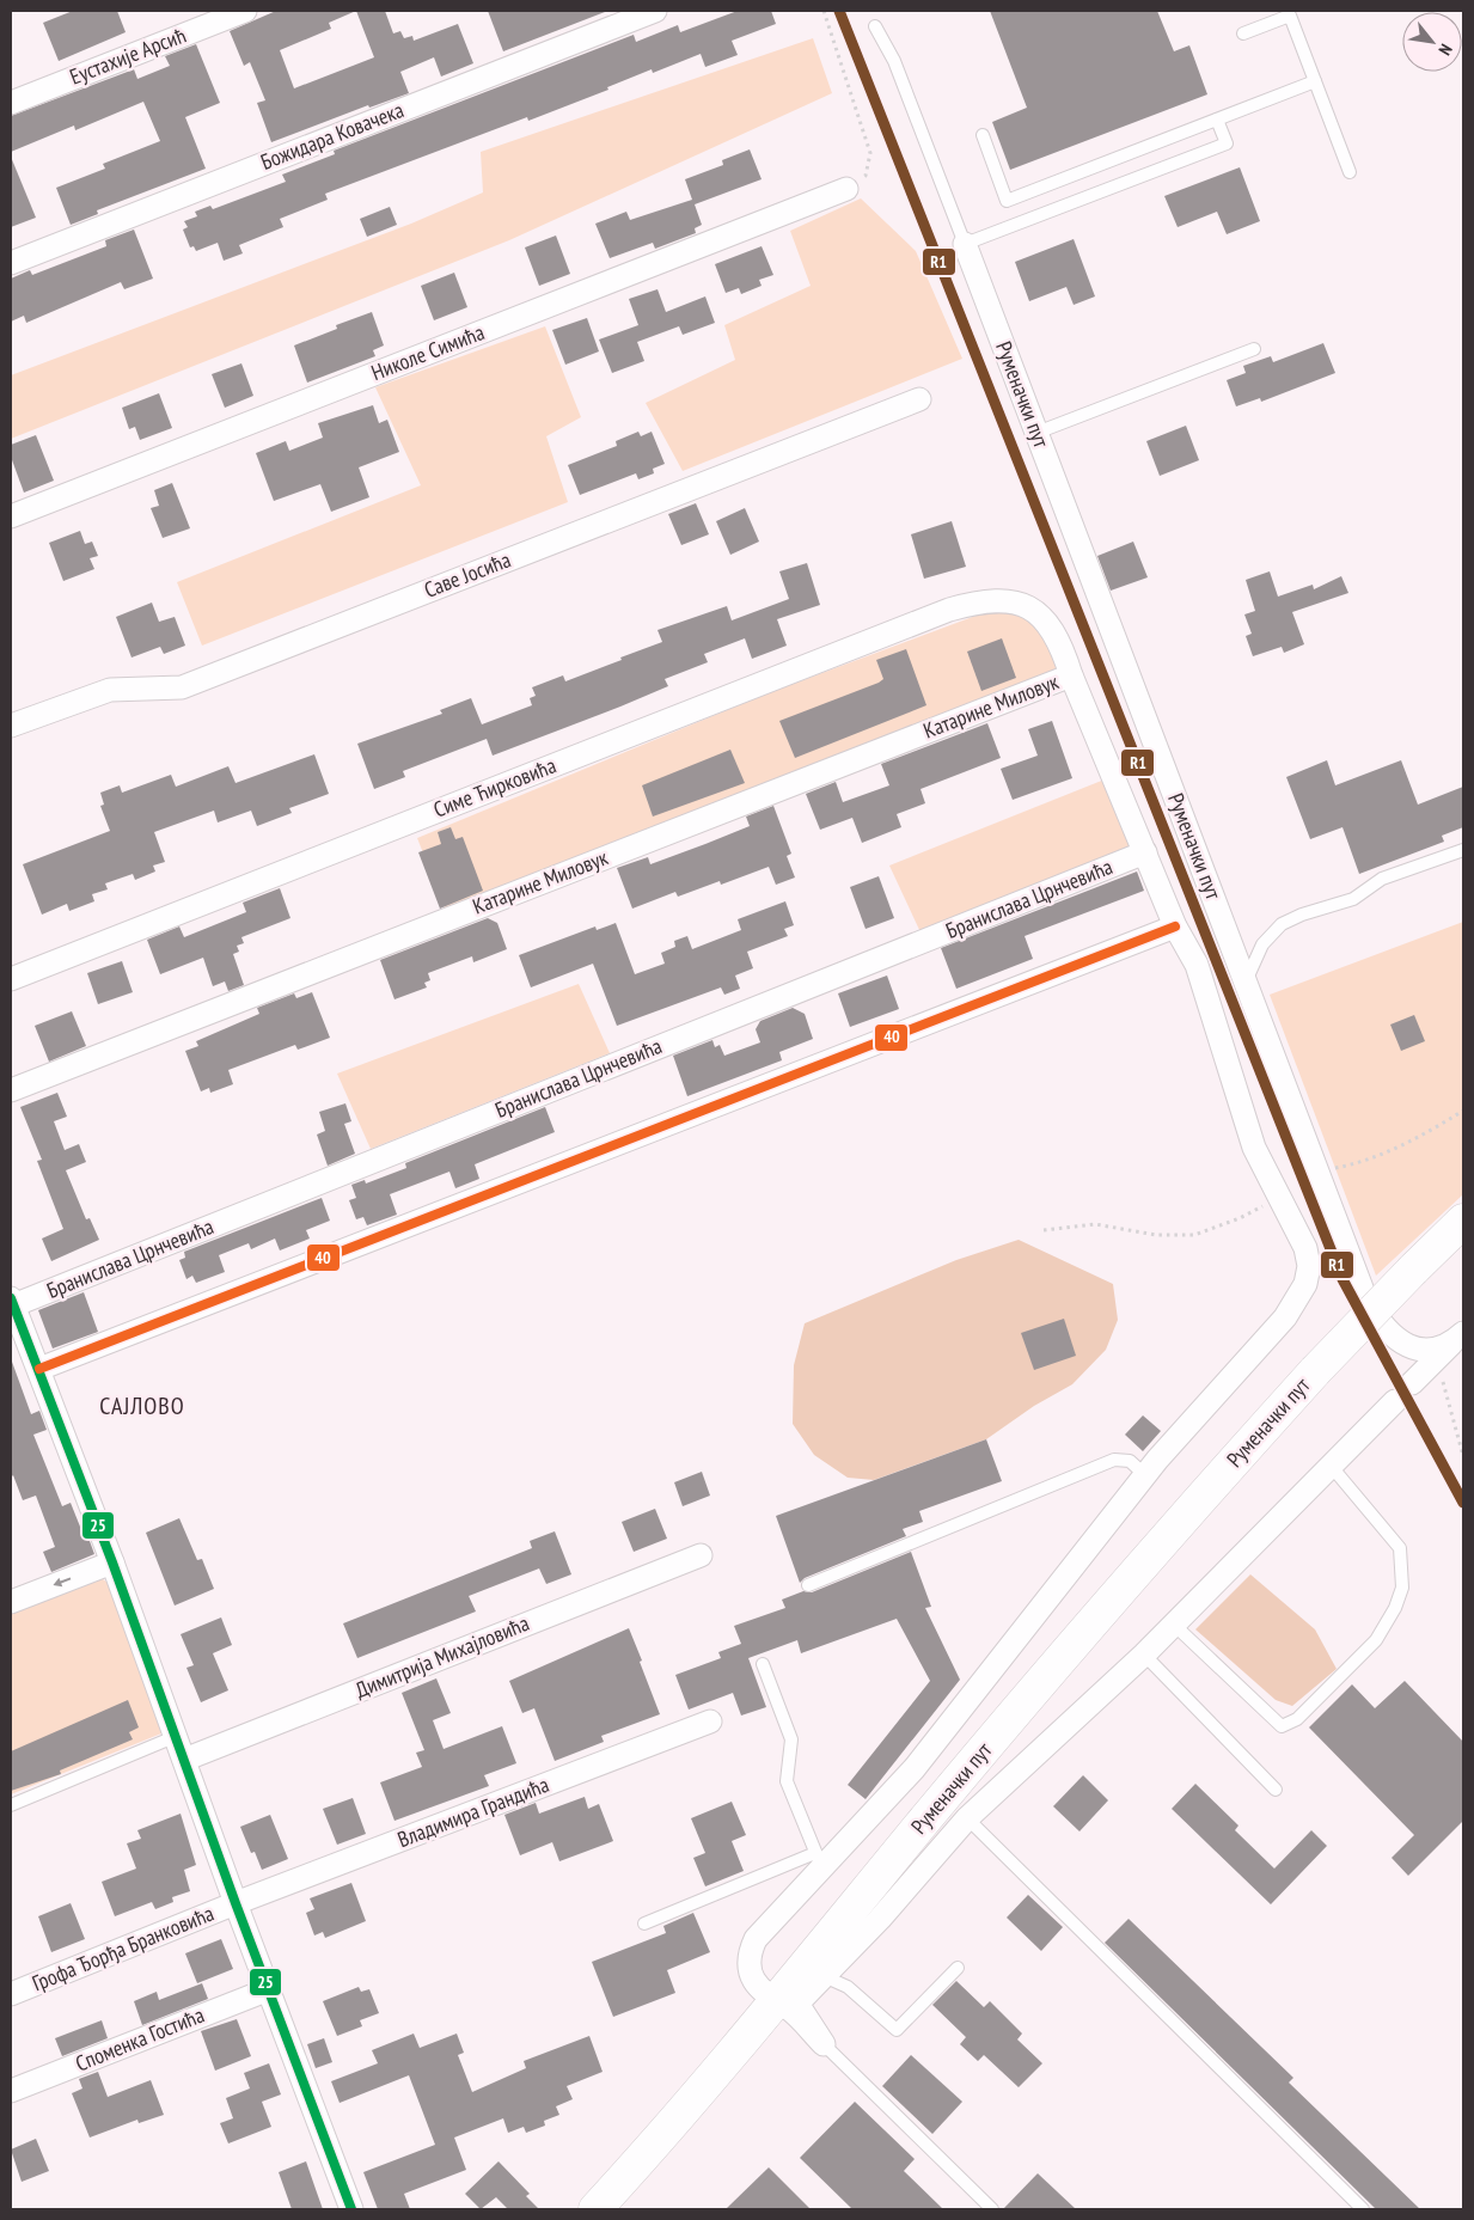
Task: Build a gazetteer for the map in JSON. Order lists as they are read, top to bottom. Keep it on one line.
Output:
{"streets":{"main road":["Руменачки пут"],"street":["Еустахије Арсић","Божидара Ковачека","Николе Симића","Саве Јосића","Катарине Миловук","Симе Ћирковића","Бранислава Црнчевића","Димитрија Михајловића","Владимира Грандића","Грофа Ђорђа Бранковића","Споменка Гостића"]},"crossings":[["Руменачки пут","Симе Ћирковића"],["Катарине Миловук","Симе Ћирковића"],["Симе Ћирковића","Бранислава Црнчевића"],["Владимира Грандића","Грофа Ђорђа Бранковића"]],"districts":["САЈЛОВО"],"lines":["transit line R1","transit line 40","transit line 25"],"north":"bottom right"}
